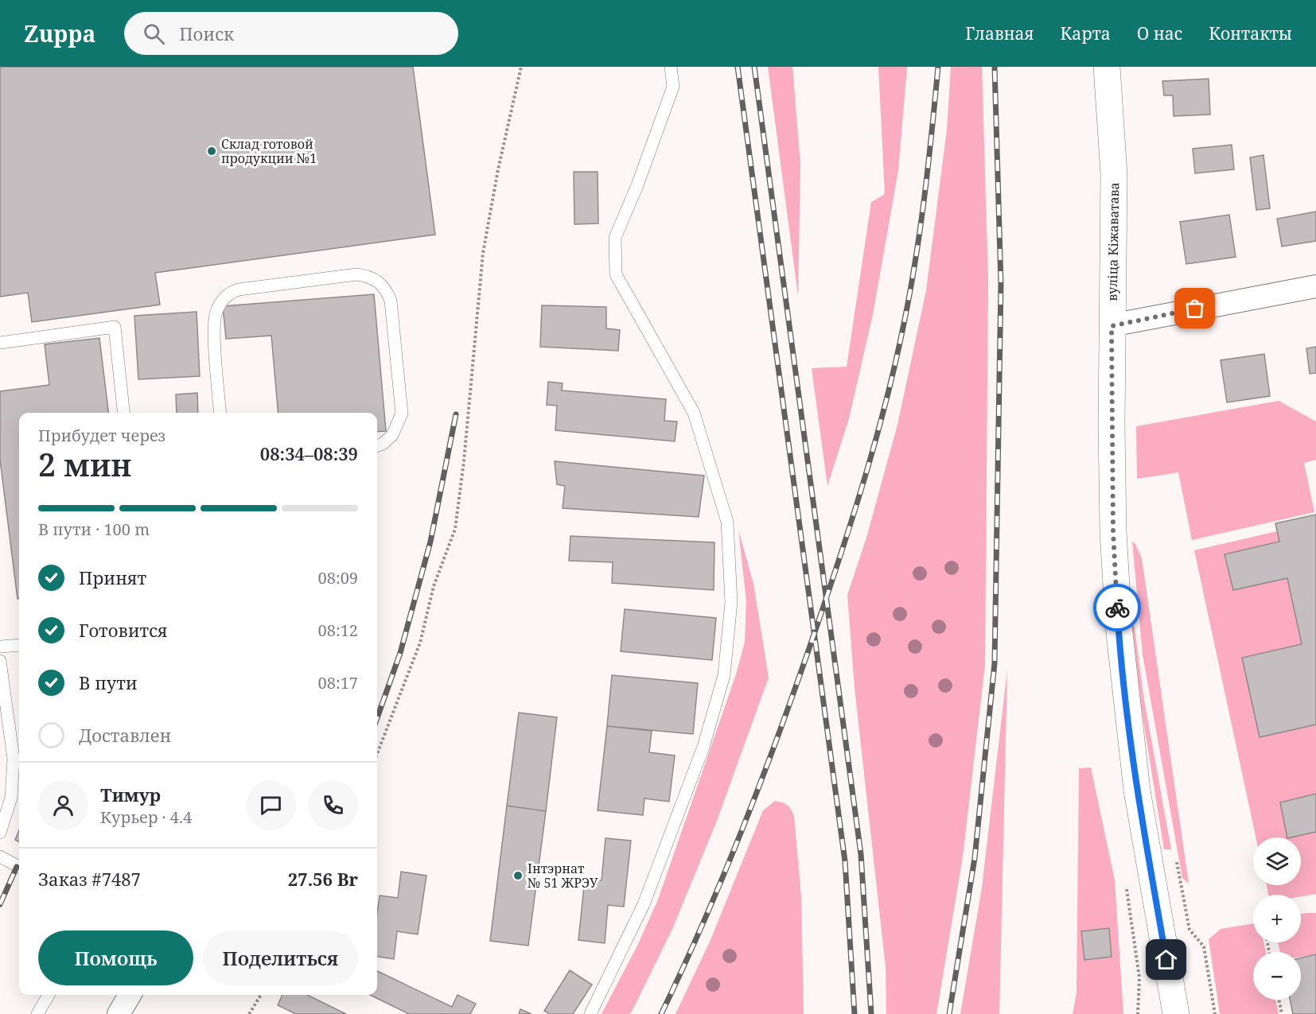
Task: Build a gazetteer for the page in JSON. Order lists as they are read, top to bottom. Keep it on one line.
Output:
{"streets":{"main road":["вуліца Кіжаватава"]},"places":["Склад готовой продукции №1","Інтэрнат № 51 ЖРЭУ"],"page":{"header":"Zuppa","search":"Поиск","nav":["Главная","Карта","О нас","Контакты"],"heading":["2 мин","Прибудет через","08:34–08:39"],"panel":["Тимур","Курьер · 4.4","Заказ #7487","27.56 Br"],"bar":"В пути · 100 m","list":[["Принят","08:09"],["Готовится","08:12"],["В пути","08:17"],"Доставлен"],"map_buttons":["+","−"],"buttons":["Помощь","Поделиться"]}}
